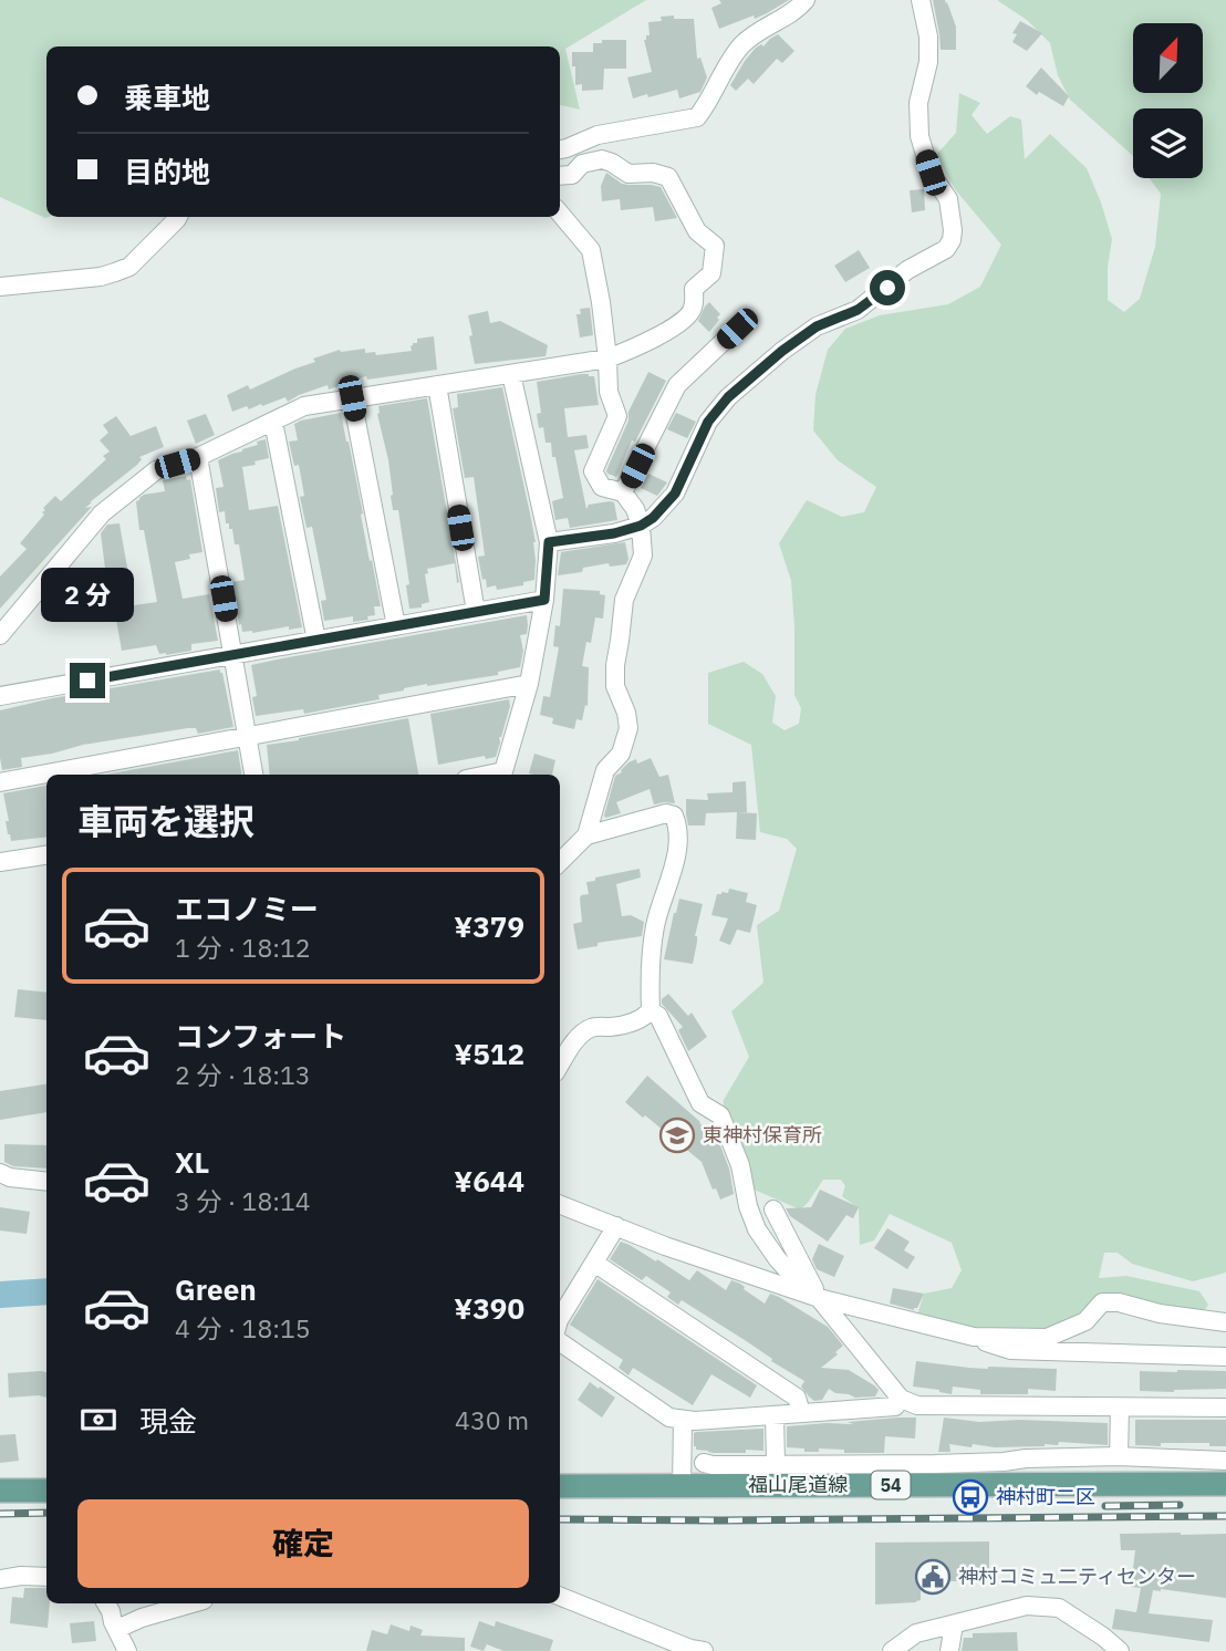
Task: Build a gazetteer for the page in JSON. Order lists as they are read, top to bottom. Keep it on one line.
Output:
{"streets":{"main road":["福山尾道線","54"]},"places":{"school or university":["東神村保育所"],"bus stop":["神村町二区"],"public building":["神村コミュ二ティセンター"]},"north":"top right","page":{"banner":["乗車地","目的地"],"bubble":"2 分","heading":"車両を選択","list":[{"name":"エコノミー","note":"1 分 · 18:12","value":"¥379"},{"name":"コンフォート","note":"2 分 · 18:13","value":"¥512"},{"name":"XL","note":"3 分 · 18:14","value":"¥644"},{"name":"Green","note":"4 分 · 18:15","value":"¥390"}],"pay":["現金","430 m"],"buttons":"確定"}}
